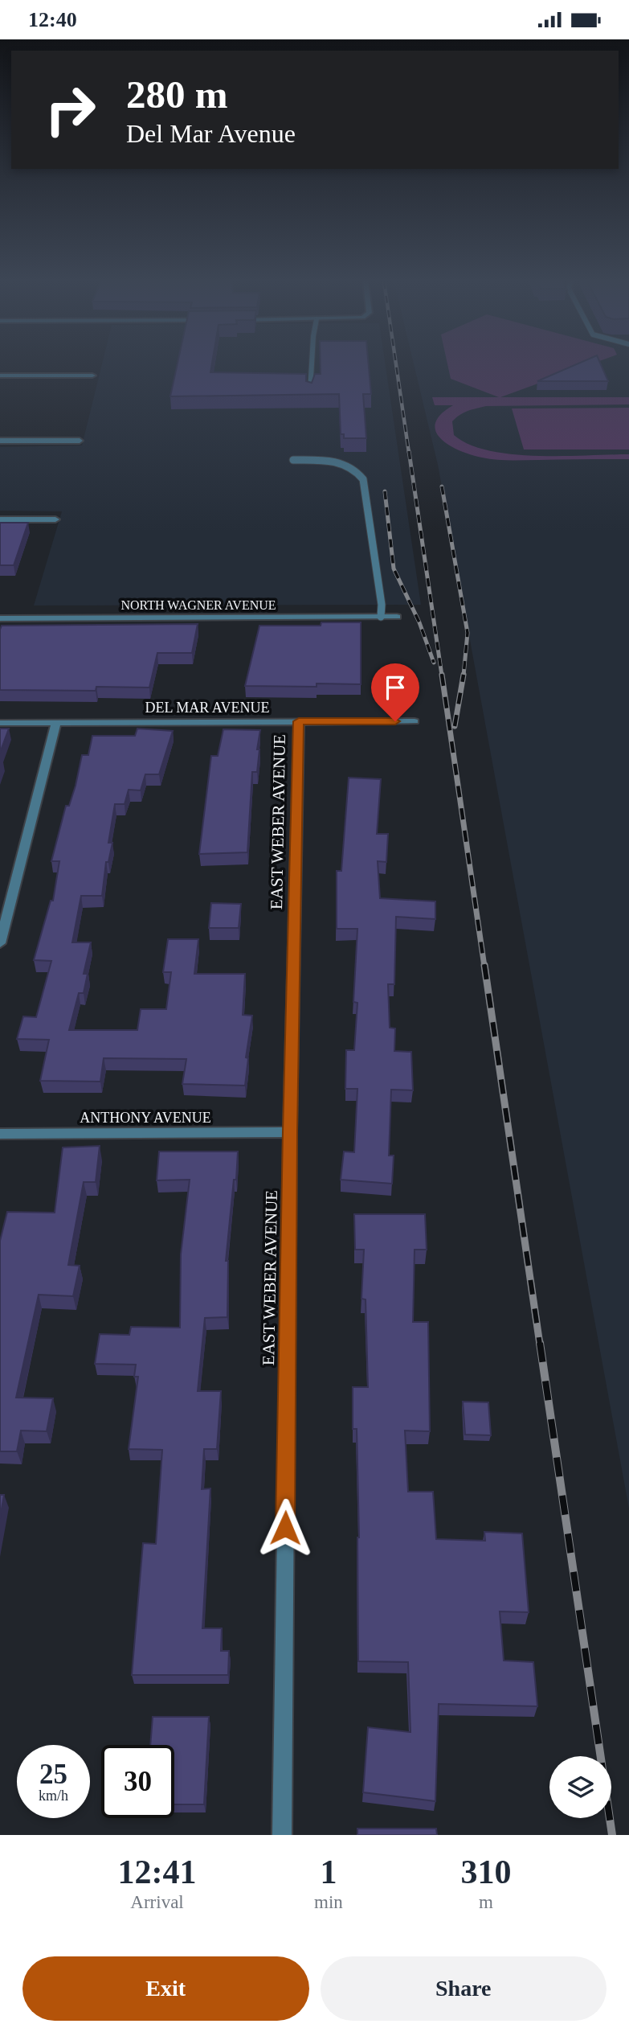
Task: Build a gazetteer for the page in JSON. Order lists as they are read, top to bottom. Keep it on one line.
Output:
{"streets":{"street":["NORTH WAGNER AVENUE","DEL MAR AVENUE","EAST WEBER AVENUE","ANTHONY AVENUE"]},"crossings":[["DEL MAR AVENUE","EAST WEBER AVENUE"],["EAST WEBER AVENUE","ANTHONY AVENUE"]],"page":{"status":"12:40","turn":["280 m","Del Mar Avenue"],"speed":"25 km/h","limit":"30","eta":["12:41","Arrival","1","min","310","m"],"buttons":["Exit","Share"]}}
